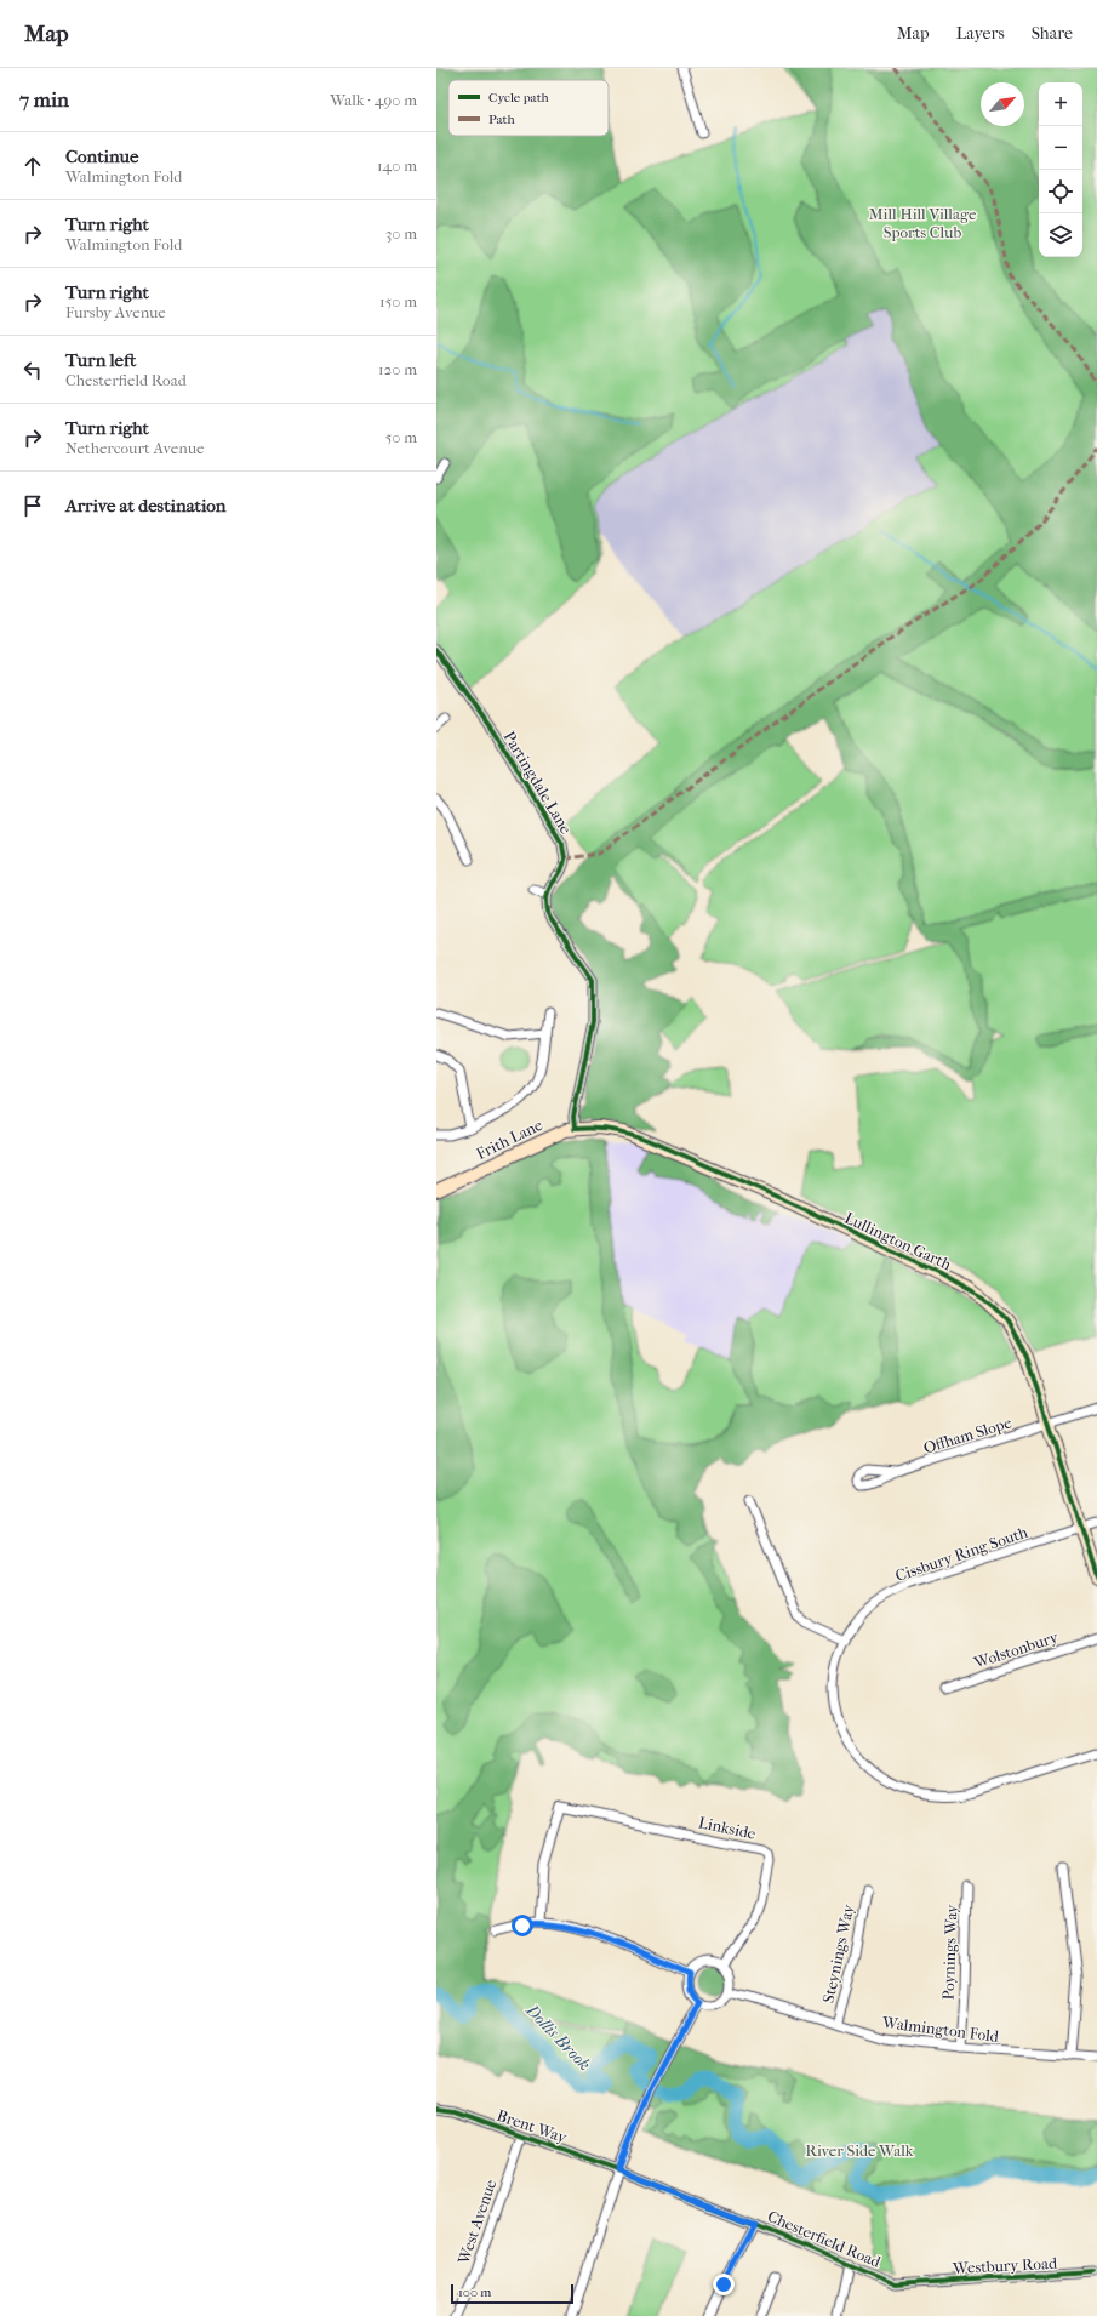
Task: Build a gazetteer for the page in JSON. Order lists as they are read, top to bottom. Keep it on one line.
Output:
{"streets":{"street":["Partingdale Lane","Frith Lane","Lullington Garth","Offham Slope","Cissbury Ring South","Wolstonbury","Linkside","Poynings Way","Steynings Way","Walmington Fold","Brent Way","West Avenue","Chesterfield Road","Westbury Road"]},"crossings":[["Frith Lane","Lullington Garth"],["Lullington Garth","Offham Slope"],["Lullington Garth","Cissbury Ring South"],["Linkside","Walmington Fold"],["Poynings Way","Walmington Fold"],["Steynings Way","Walmington Fold"],["Brent Way","West Avenue"],["Brent Way","Chesterfield Road"],["Chesterfield Road","Westbury Road"]],"water":["Dollis Brook"],"parks":["Mill Hill Village Sports Club","River Side Walk"],"legend":["Cycle path","Path"],"scale_bar":"100 m","north":"top right","page":{"header":"Map","nav":["Map","Layers","Share"],"heading":["7 min","Walk · 490 m"],"map_buttons":["+","−"],"list":[["Continue","Walmington Fold","140 m"],["Turn right","Walmington Fold","30 m"],["Turn right","Fursby Avenue","150 m"],["Turn left","Chesterfield Road","120 m"],["Turn right","Nethercourt Avenue","50 m"],"Arrive at destination"],"scale":"100 m"}}
